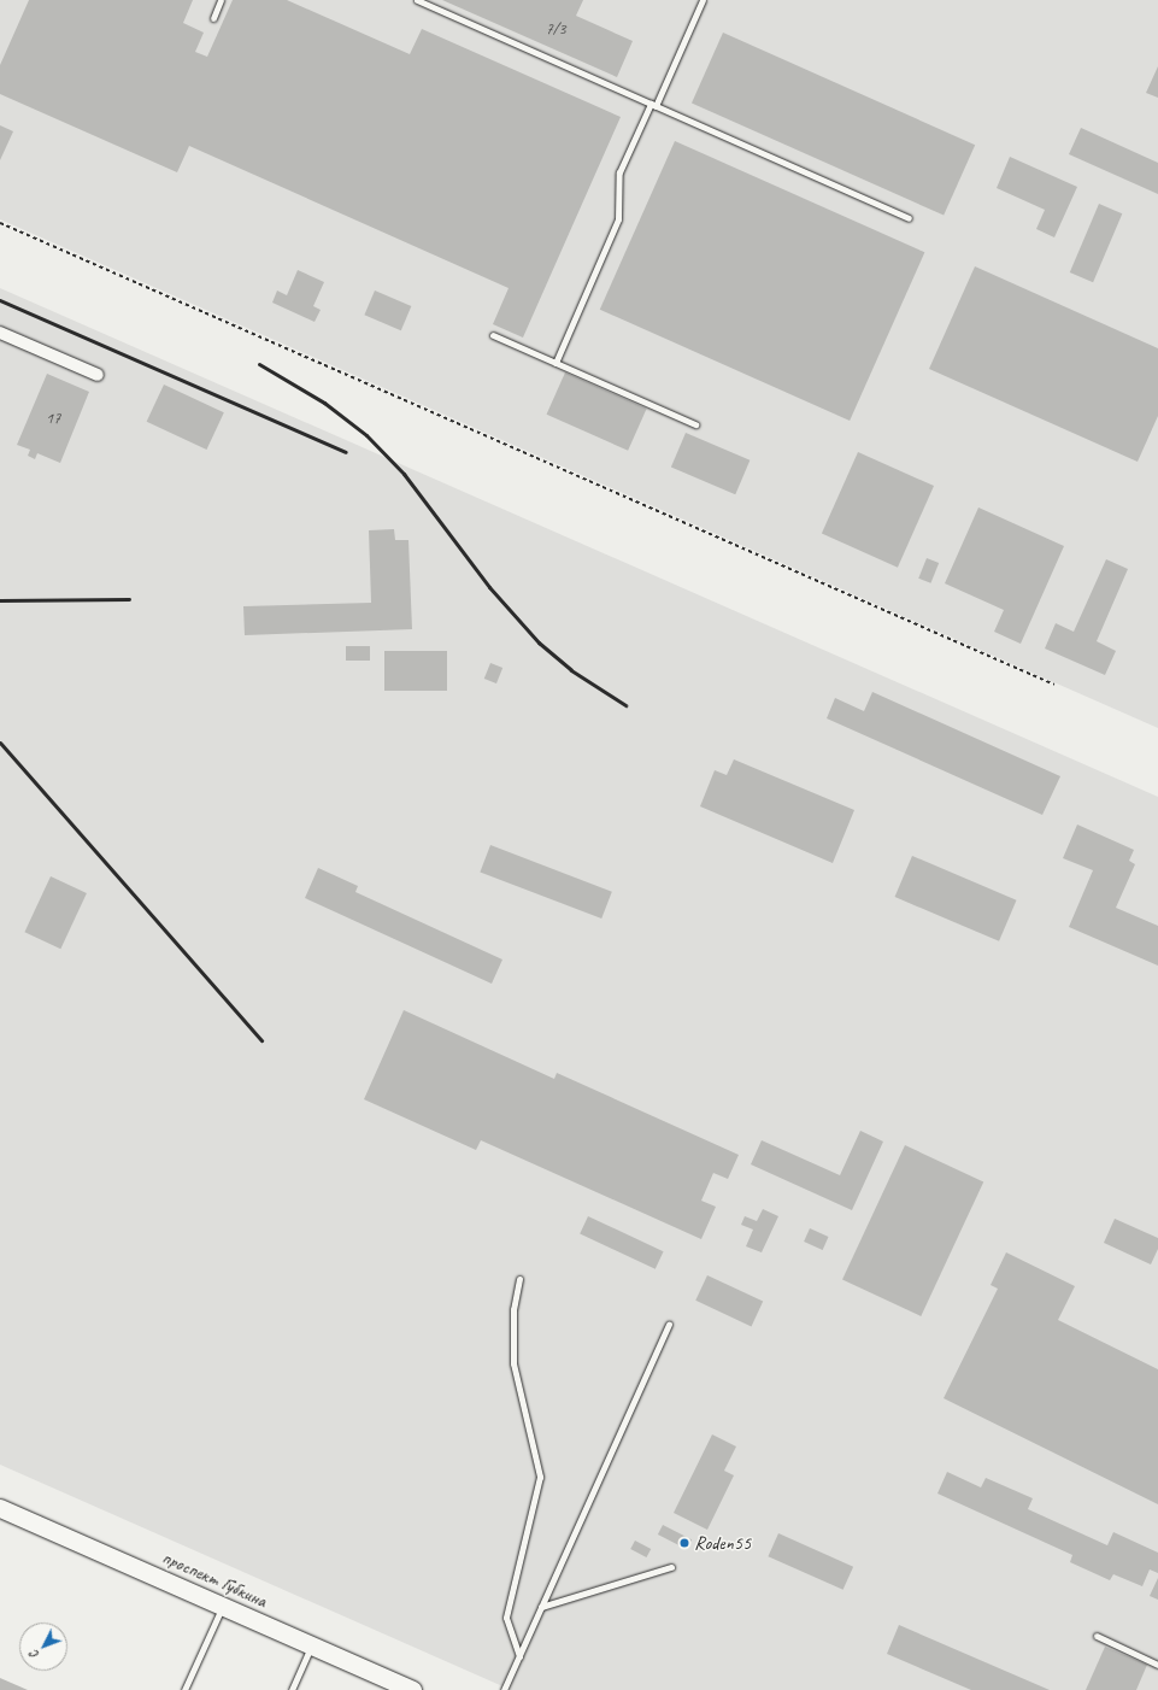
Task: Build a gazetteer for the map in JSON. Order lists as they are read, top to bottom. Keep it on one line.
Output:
{"streets":{"main road":["проспект Губкина"]},"places":["Roden55"],"house_numbers":["7/3","17"],"north":"bottom left"}
